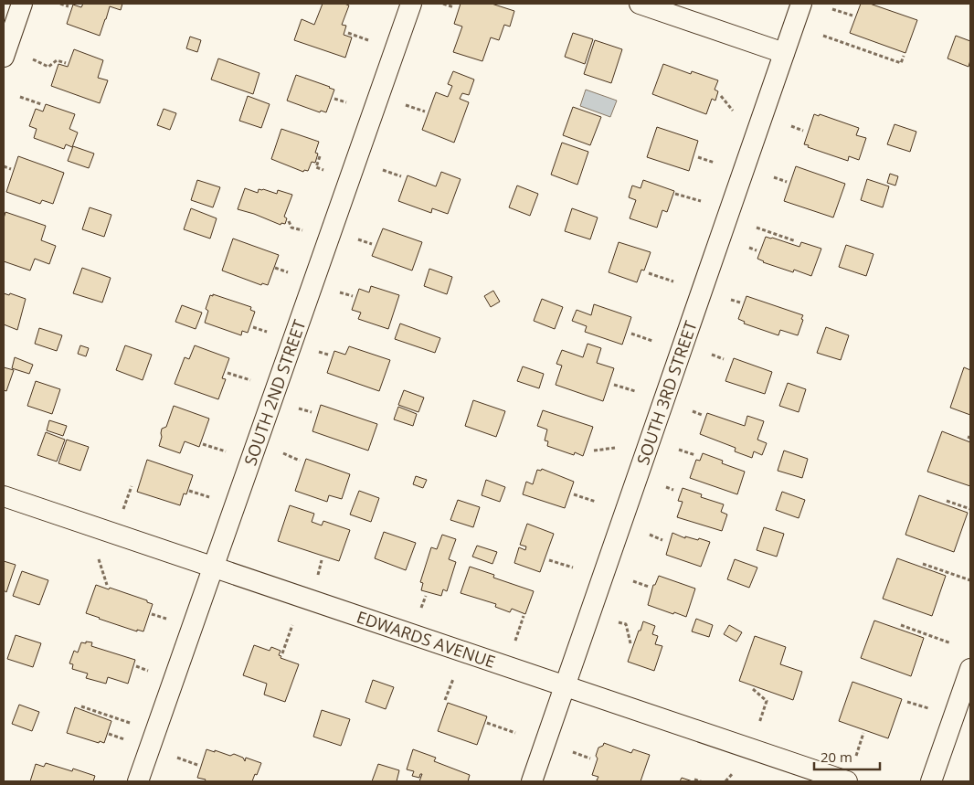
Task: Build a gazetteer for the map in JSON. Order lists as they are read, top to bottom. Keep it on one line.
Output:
{"streets":{"street":["SOUTH 2ND STREET","SOUTH 3RD STREET","EDWARDS AVENUE"]},"crossings":[["SOUTH 2ND STREET","EDWARDS AVENUE"],["SOUTH 3RD STREET","EDWARDS AVENUE"]],"scale_bar":"20 m"}
